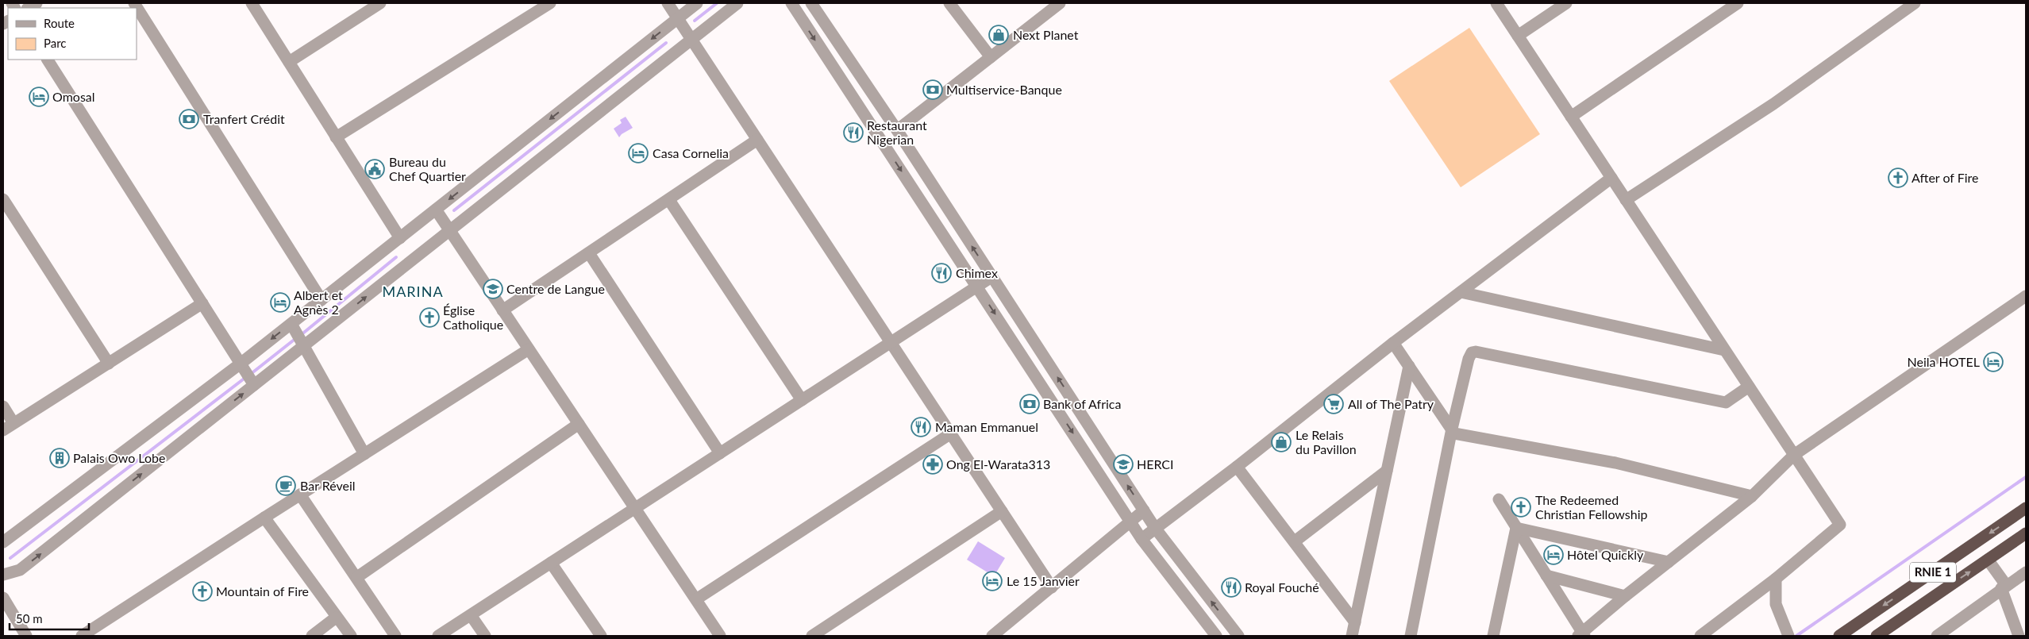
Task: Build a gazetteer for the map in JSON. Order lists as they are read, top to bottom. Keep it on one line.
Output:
{"streets":{"highway":["RNIE 1"]},"districts":["MARINA"],"places":{"shop":["Next Planet","Le Relais du Pavillon"],"bank":["Multiservice-Banque","Tranfert Crédit","Bank of Africa"],"hotel":["Omosal","Casa Cornelia","Albert et Agnès 2","Neila HOTEL","Hôtel Quickly","Le 15 Janvier"],"restaurant":["Restaurant Nigerian","Chimex","Maman Emmanuel","Royal Fouché"],"public building":["Bureau du Chef Quartier"],"church":["After of Fire","Église Catholique","The Redeemed Christian Fellowship","Mountain of Fire"],"school or university":["Centre de Langue","HERCI"],"supermarket":["All of The Patry"],"building":["Palais Owo Lobe"],"pharmacy":["Ong El-Warata313"],"cafe":["Bar Réveil"]},"legend":["Route","Parc"],"scale_bar":"50 m"}
